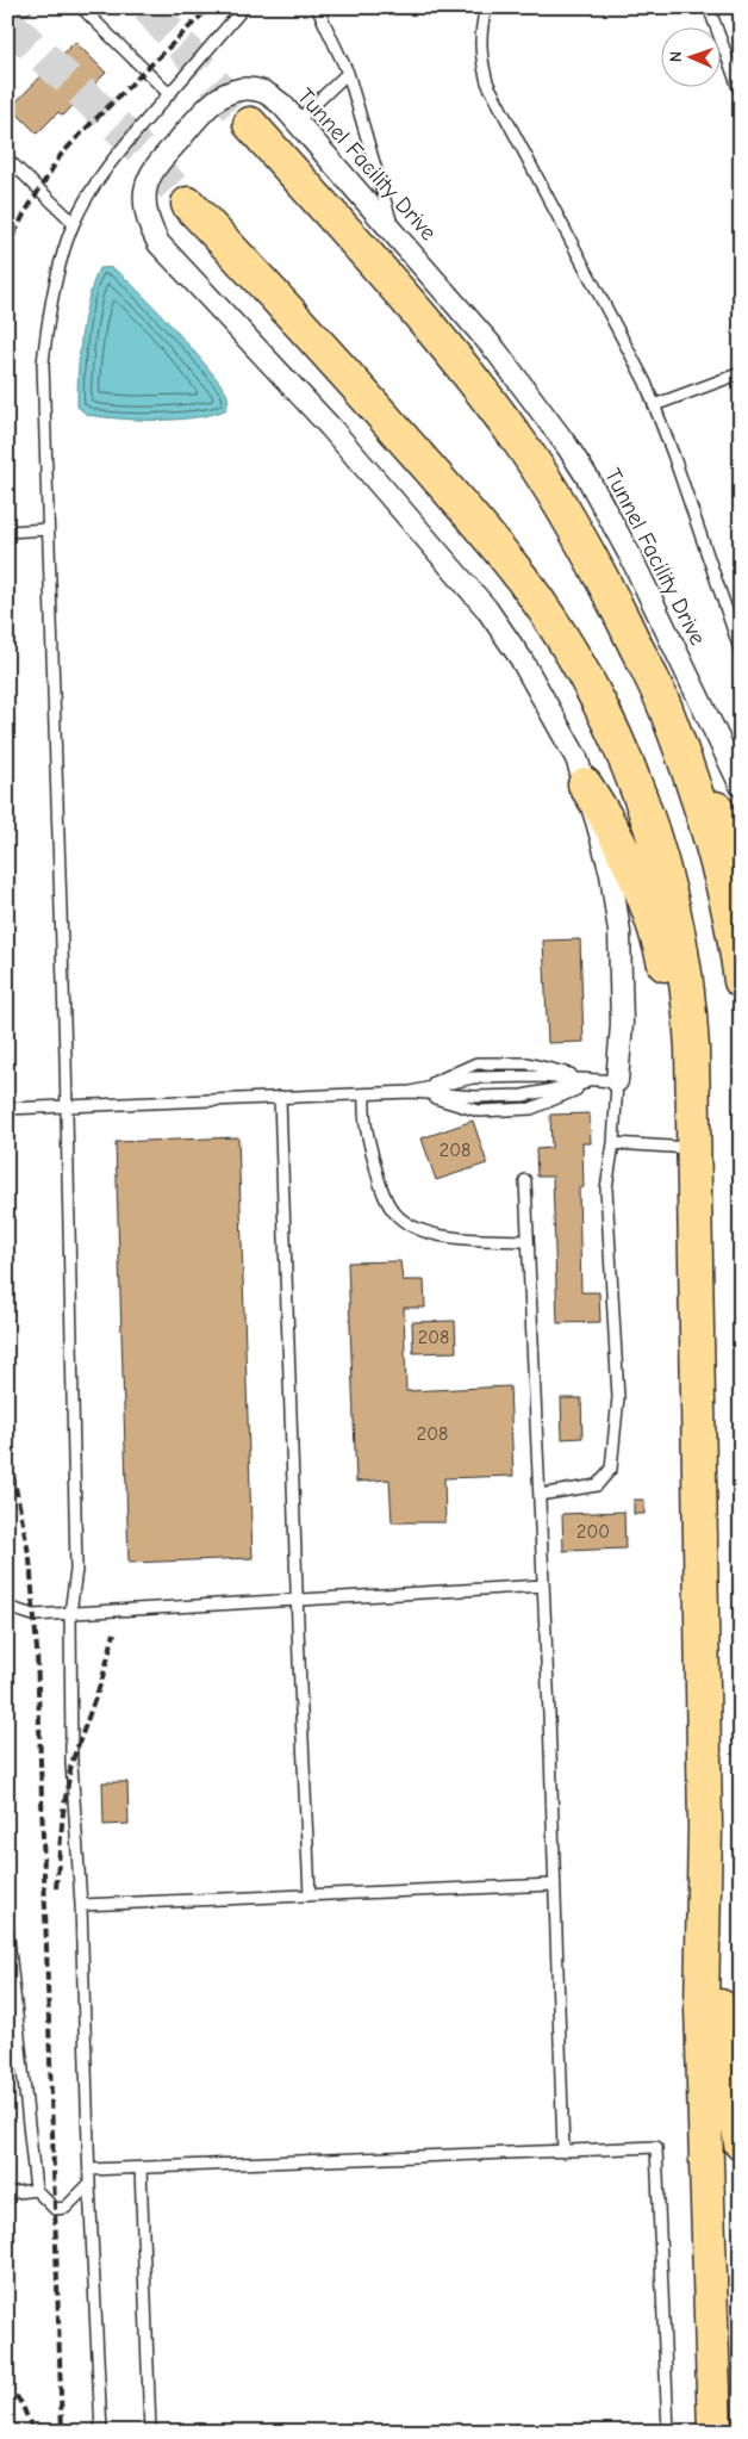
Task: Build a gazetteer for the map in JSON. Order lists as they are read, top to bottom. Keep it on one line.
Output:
{"streets":{"street":["Tunnel Facility Drive"]},"house_numbers":["208","208","208","200"],"north":"left"}
